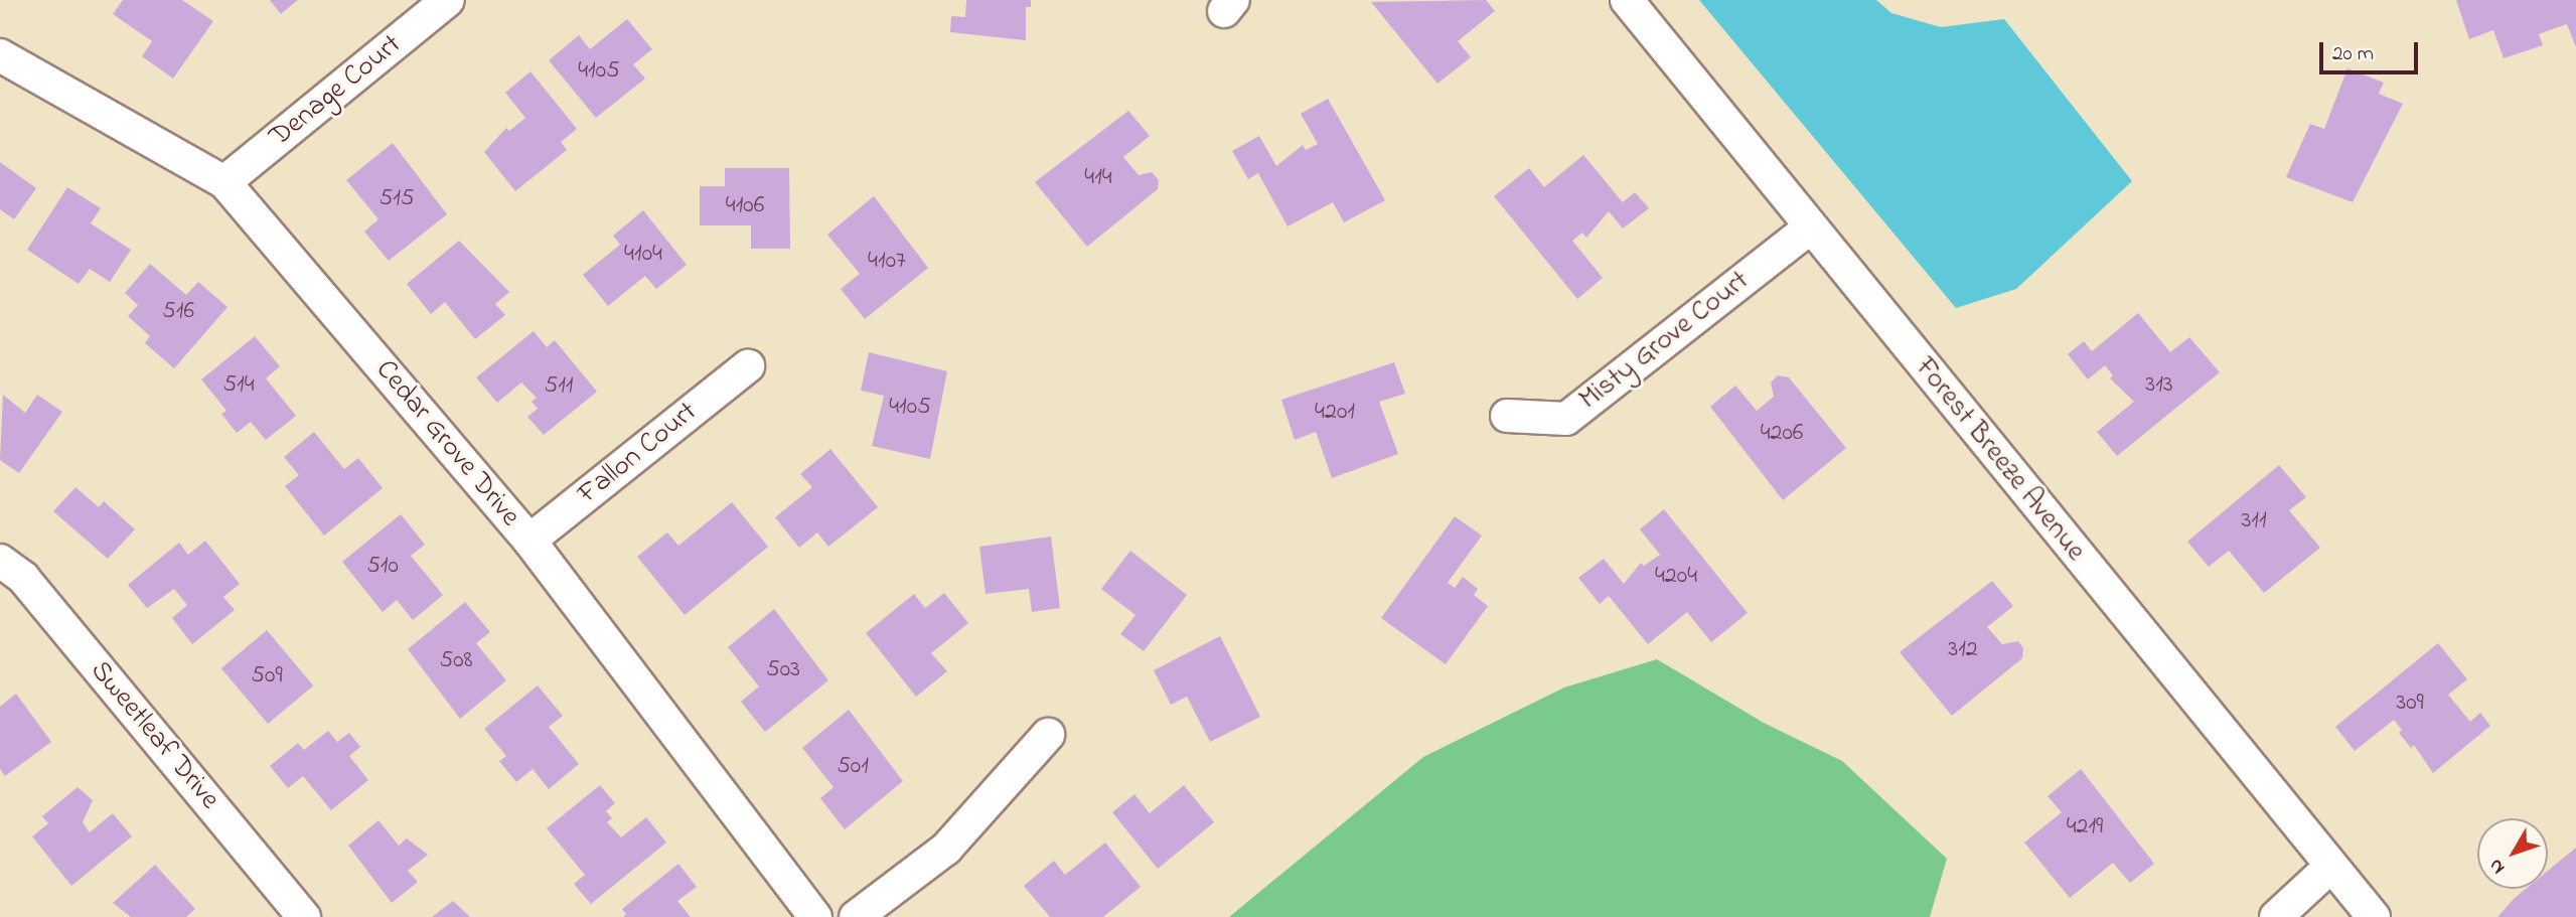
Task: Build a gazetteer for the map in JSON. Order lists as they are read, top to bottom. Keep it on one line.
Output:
{"streets":{"street":["Denage Court","Misty Grove Court","Cedar Grove Drive","Fallon Court","Forest Breeze Avenue","Sweetleaf Drive"]},"crossings":[["Denage Court","Cedar Grove Drive"],["Misty Grove Court","Forest Breeze Avenue"],["Cedar Grove Drive","Fallon Court"]],"house_numbers":["4105","414","515","4106","4104","4107","516","514","313","511","4105","4201","4206","311","510","4204","312","508","503","509","309","501","4219"],"scale_bar":"20 m","north":"bottom left"}
